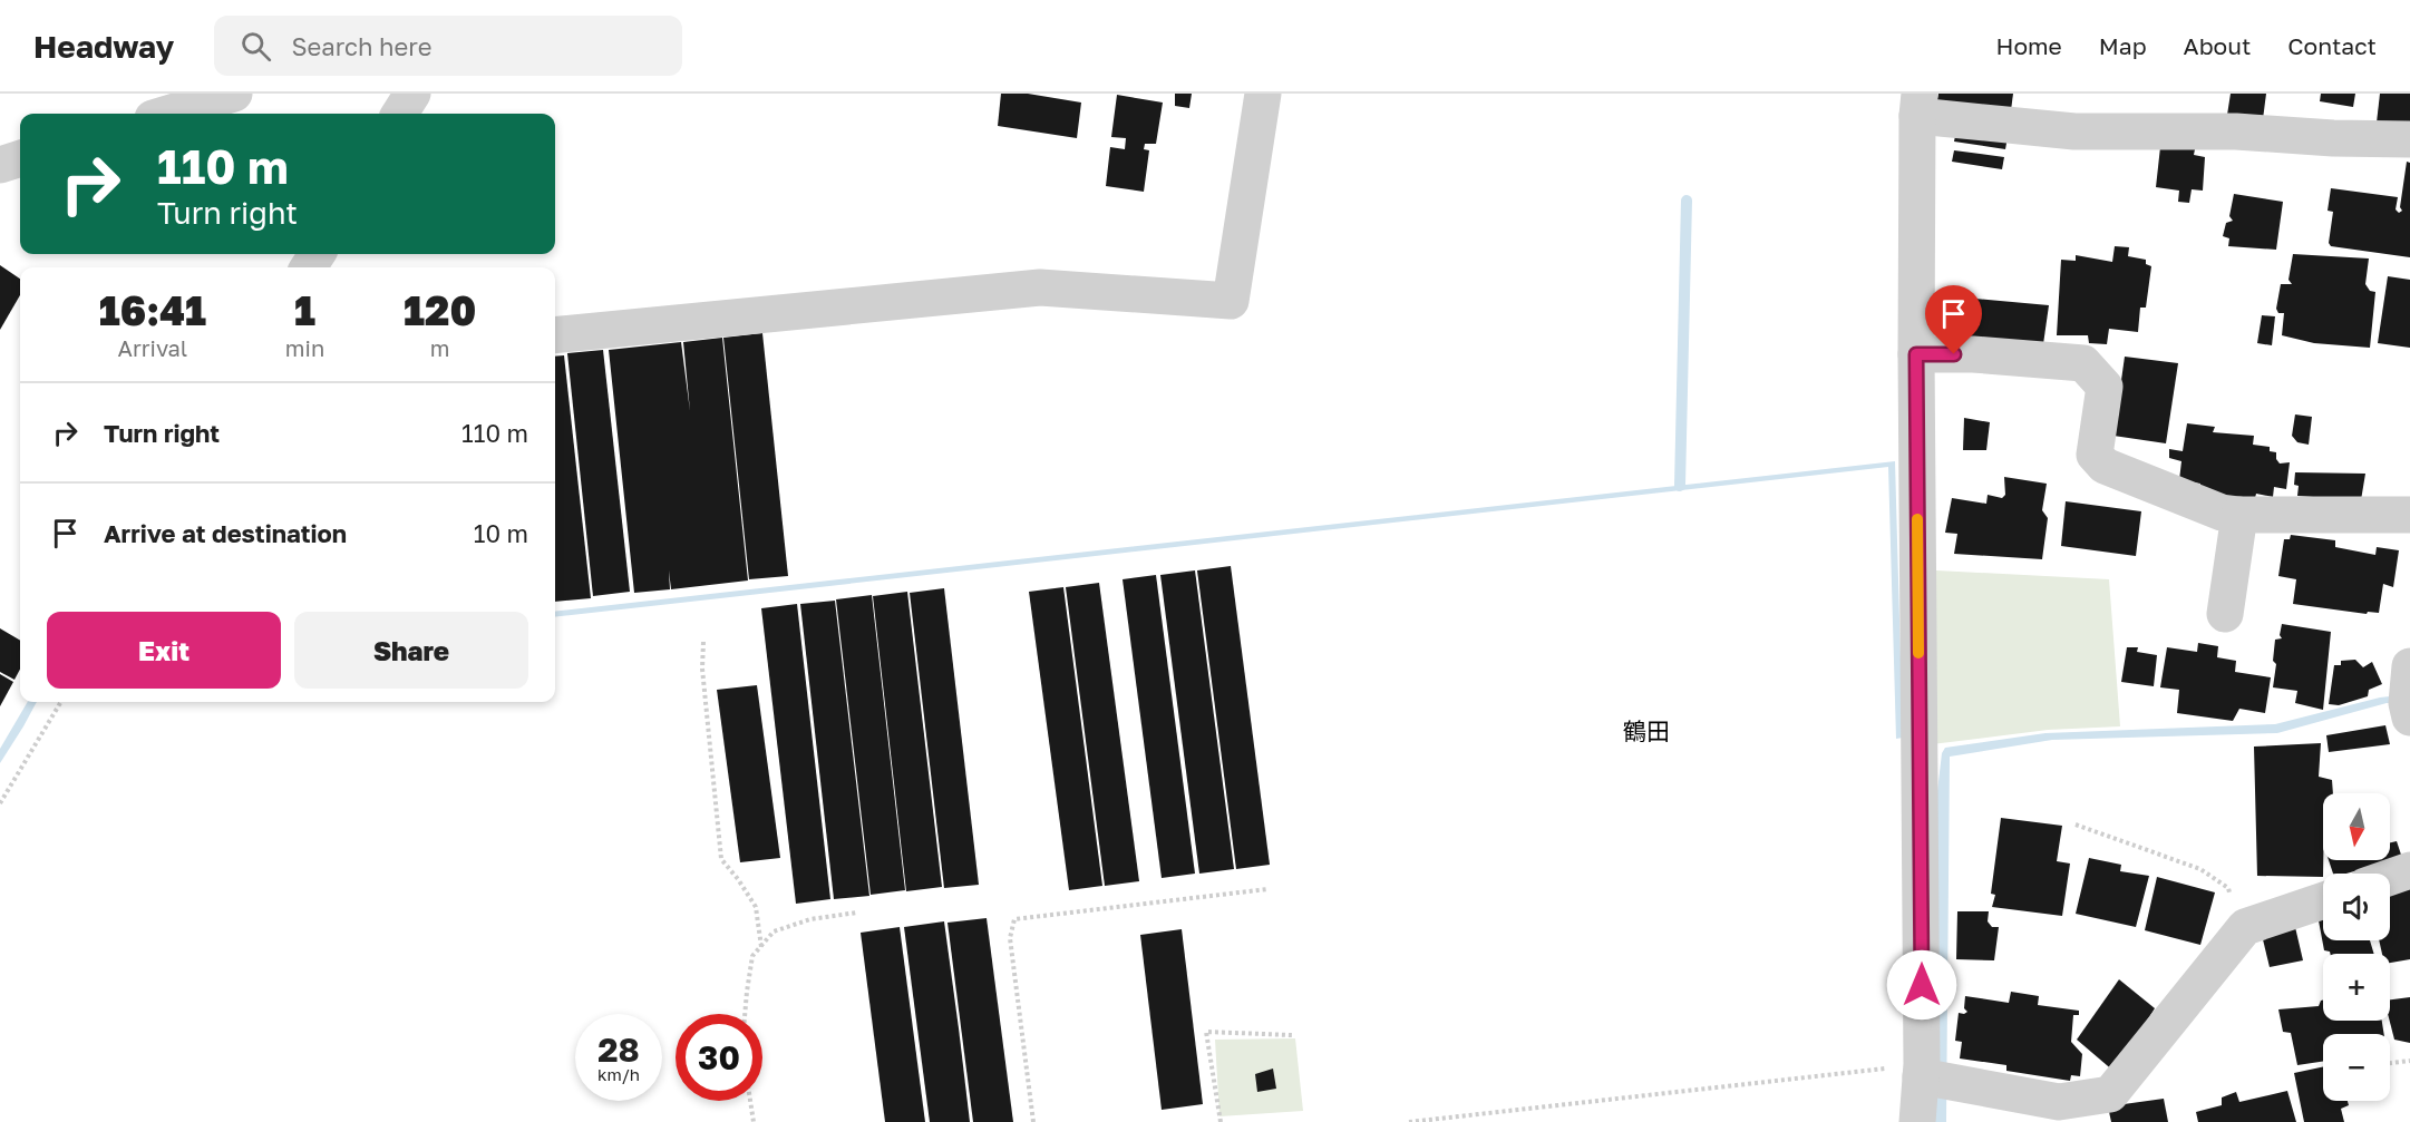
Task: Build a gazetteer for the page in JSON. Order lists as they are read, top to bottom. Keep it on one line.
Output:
{"districts":["鶴田"],"north":"bottom","page":{"header":"Headway","search":"Search here","nav":["Home","Map","About","Contact"],"turn":["110 m","Turn right"],"eta":["16:41","Arrival","1","min","120","m"],"list":[{"name":"Turn right","value":"110 m"},{"name":"Arrive at destination","value":"10 m"}],"buttons":["Exit","Share"],"map_buttons":["+","−"],"speed":"28 km/h","limit":"30"}}
